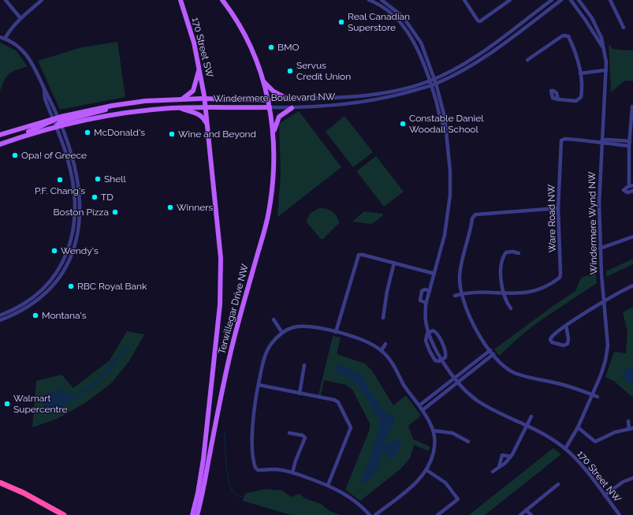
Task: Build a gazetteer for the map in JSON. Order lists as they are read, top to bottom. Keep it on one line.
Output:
{"streets":{"main road":["170 Street SW","Windermere Boulevard NW","Terwillegar Drive NW"],"street":["Ware Road NW","Windermere Wynd NW","170 Street NW"]},"crossings":[["170 Street SW","Windermere Boulevard NW"],["170 Street SW","Terwillegar Drive NW"],["Windermere Boulevard NW","Terwillegar Drive NW"],["Ware Road NW","Windermere Wynd NW"],["Windermere Wynd NW","170 Street NW"]],"places":["Real Canadian Superstore","BMO","Servus Credit Union","Constable Daniel Woodall School","McDonald's","Wine and Beyond","Opa! of Greece","Shell","P.F. Chang's","TD","Winners","Boston Pizza","Wendy's","RBC Royal Bank","Montana's","Walmart Supercentre"]}
